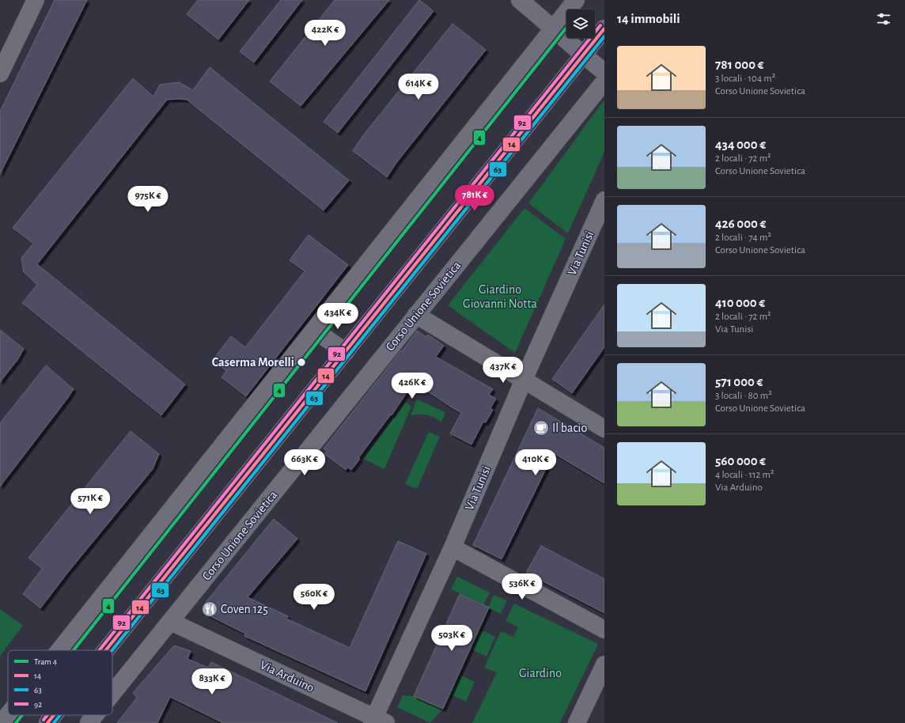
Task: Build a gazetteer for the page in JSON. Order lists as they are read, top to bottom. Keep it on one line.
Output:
{"streets":{"street":["Via Tunisi","Corso Unione Sovietica","Via Arduino"]},"crossings":[["Via Tunisi","Via Arduino"],["Corso Unione Sovietica","Via Arduino"]],"parks":["Giardino Giovanni Notta","Giardino"],"places":{"other":["Caserma Morelli"],"cafe":["Il bacio"],"restaurant":["Coven 125"]},"lines":["transit line 92","tram line 4","transit line 14","transit line 63"],"legend":["Tram 4","14","63","92"],"page":{"heading":"14 immobili","price":["422K €","614K €","781K €","975K €","434K €","437K €","426K €","663K €","410K €","571K €","536K €","560K €","503K €","833K €"],"list":[{"name":"781 000 €","note":"3 locali · 104 m² · Corso Unione Sovietica"},{"name":"434 000 €","note":"2 locali · 72 m² · Corso Unione Sovietica"},{"name":"426 000 €","note":"2 locali · 74 m² · Corso Unione Sovietica"},{"name":"410 000 €","note":"2 locali · 72 m² · Via Tunisi"},{"name":"571 000 €","note":"3 locali · 80 m² · Corso Unione Sovietica"},{"name":"560 000 €","note":"4 locali · 112 m² · Via Arduino"}]}}
